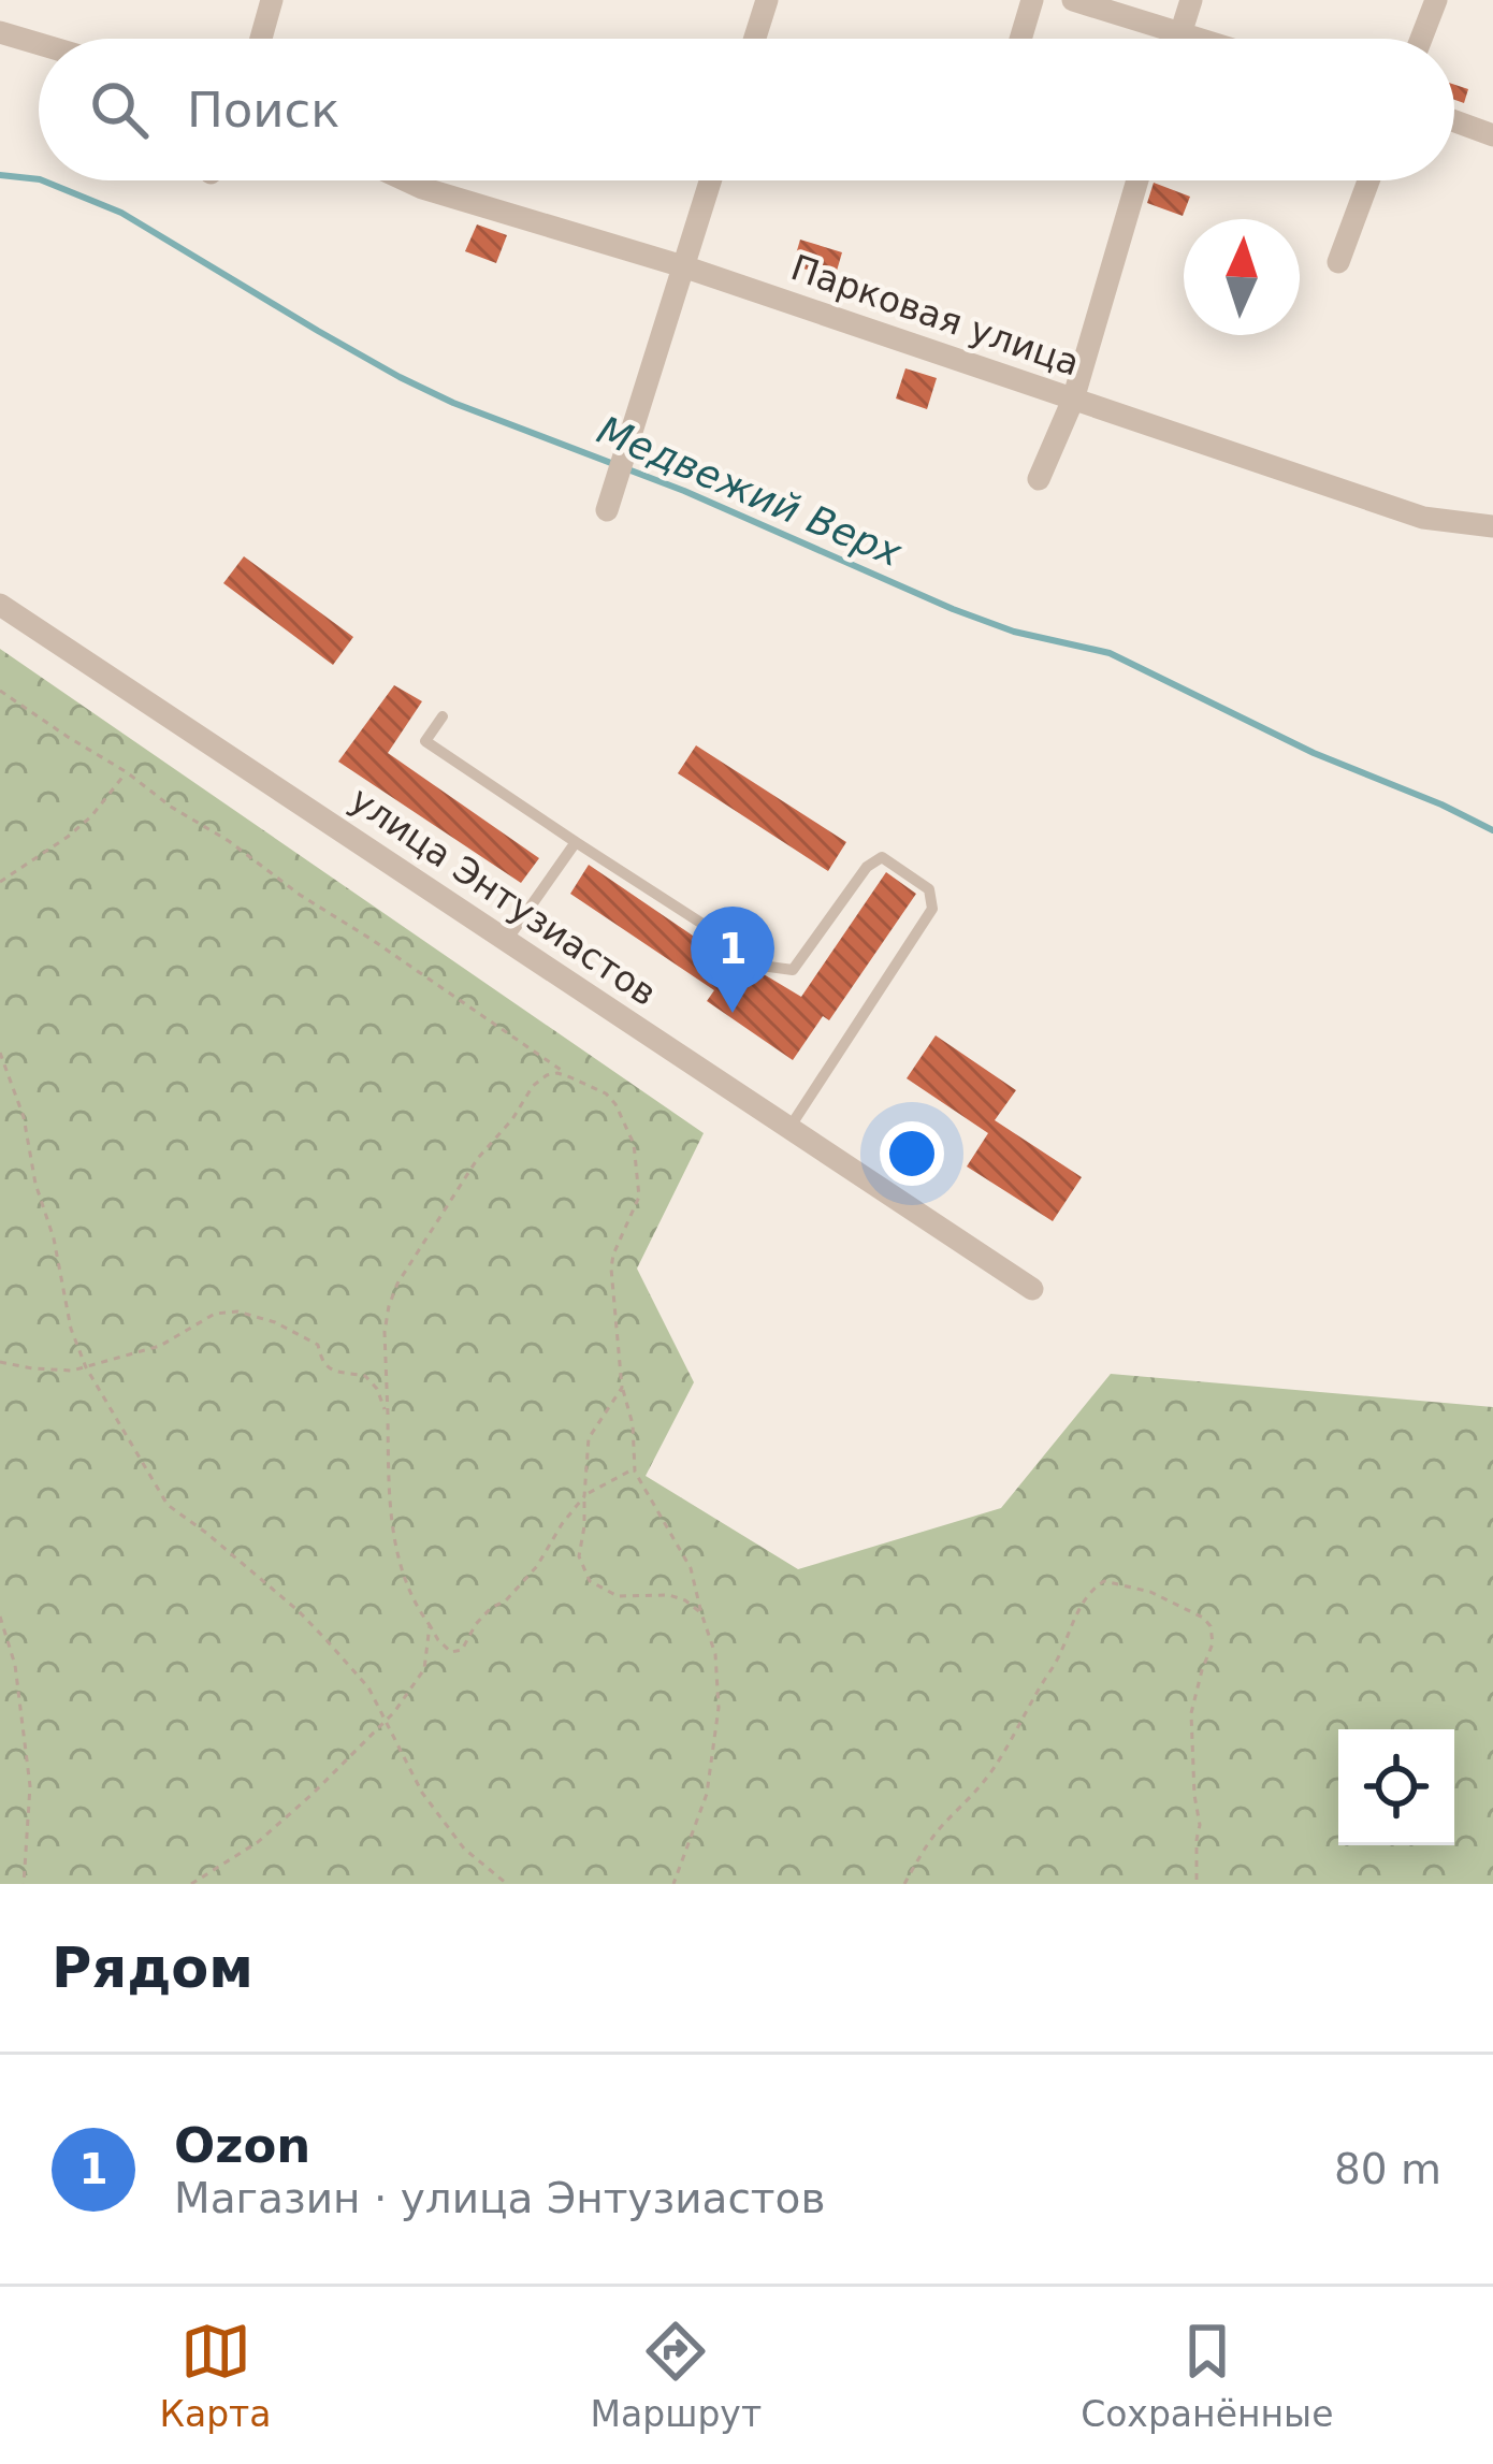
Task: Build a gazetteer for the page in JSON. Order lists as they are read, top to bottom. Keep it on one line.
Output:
{"streets":{"street":["Парковая улица","улица Энтузиастов"]},"water":["Медвежий Верх"],"north":"top","page":{"search":"Поиск","pins":"1","heading":"Рядом","list":[{"mark":"1","name":"Ozon","note":"Магазин · улица Энтузиастов","value":"80 m"}],"nav":["Карта","Маршрут","Сохранённые"]}}
